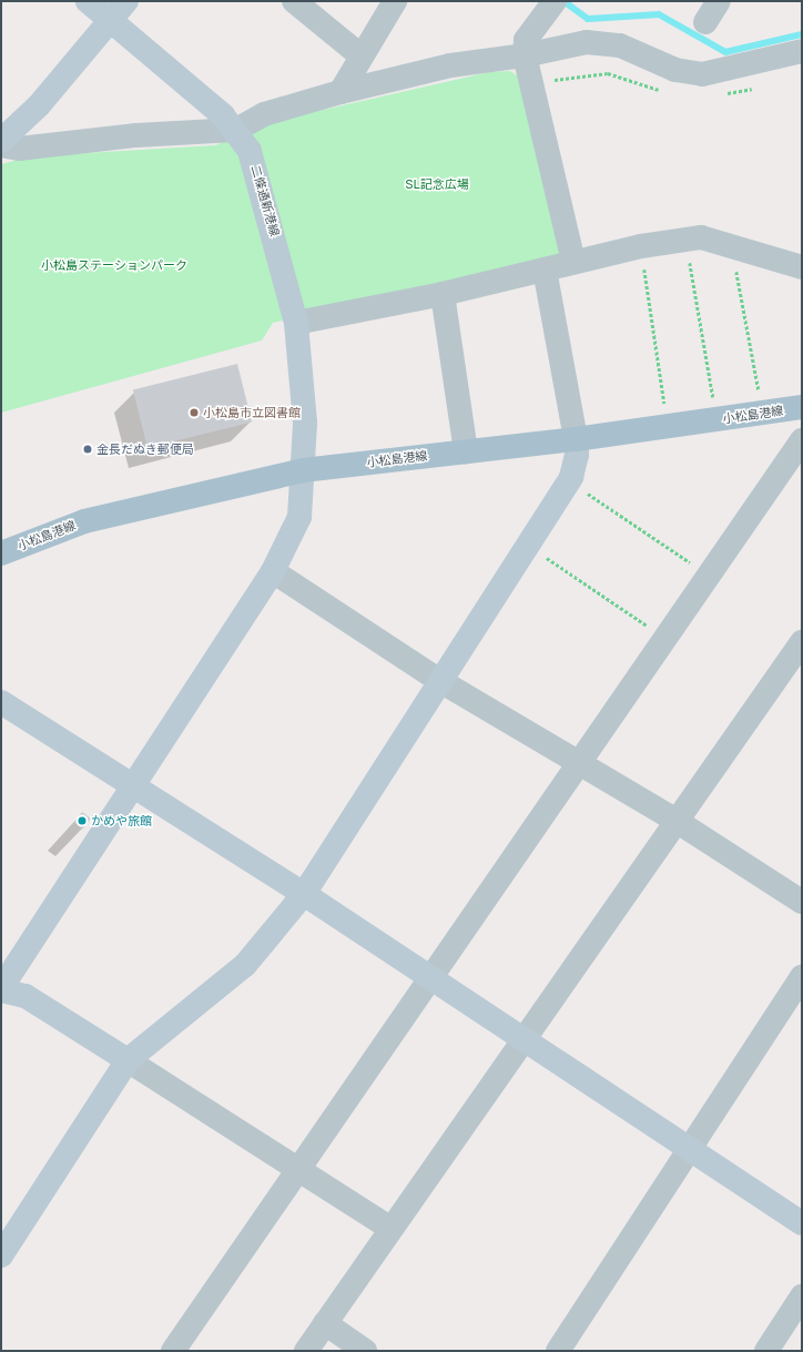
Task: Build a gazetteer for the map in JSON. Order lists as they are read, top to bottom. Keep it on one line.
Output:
{"streets":{"main road":["小松島港線"],"street":["二條通新港線"]},"crossings":[["二條通新港線","小松島港線"]],"parks":["SL記念広場","小松島ステーションパーク"],"places":["小松島市立図書館","金長だぬき郵便局","かめや旅館"]}
